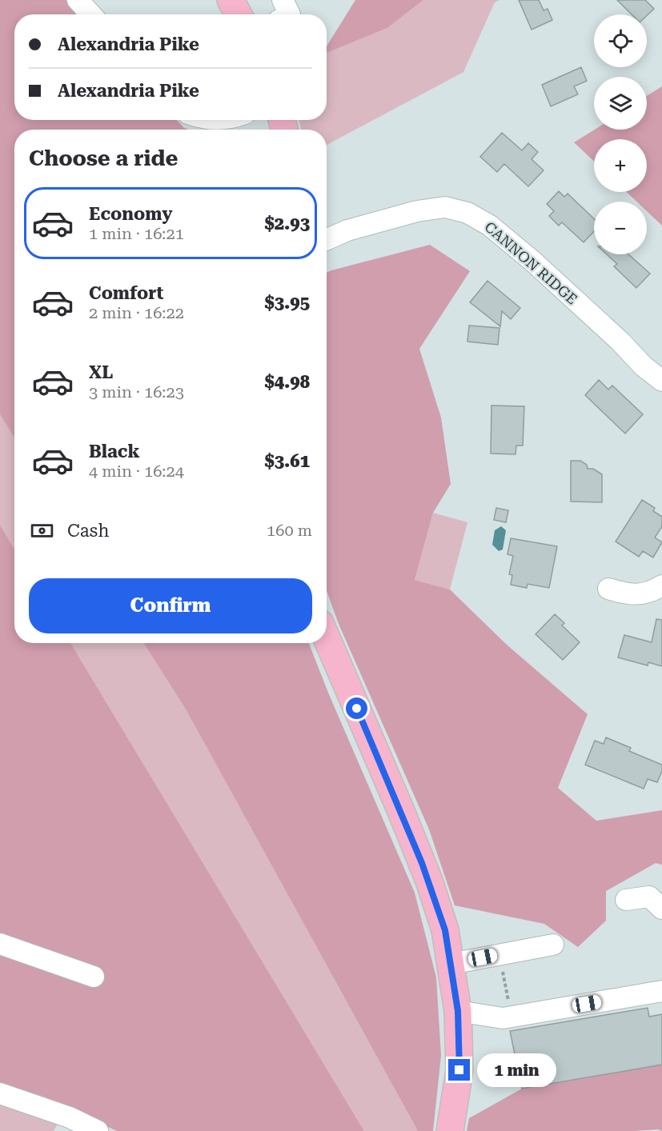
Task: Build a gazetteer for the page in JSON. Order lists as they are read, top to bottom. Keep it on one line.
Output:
{"streets":{"street":["CANNON RIDGE"]},"page":{"map_buttons":["+","−"],"banner":["Alexandria Pike","Alexandria Pike"],"heading":"Choose a ride","list":[{"name":"Economy","note":"1 min · 16:21","value":"$2.93"},{"name":"Comfort","note":"2 min · 16:22","value":"$3.95"},{"name":"XL","note":"3 min · 16:23","value":"$4.98"},{"name":"Black","note":"4 min · 16:24","value":"$3.61"}],"pay":["Cash","160 m"],"buttons":"Confirm","bubble":"1 min"}}
